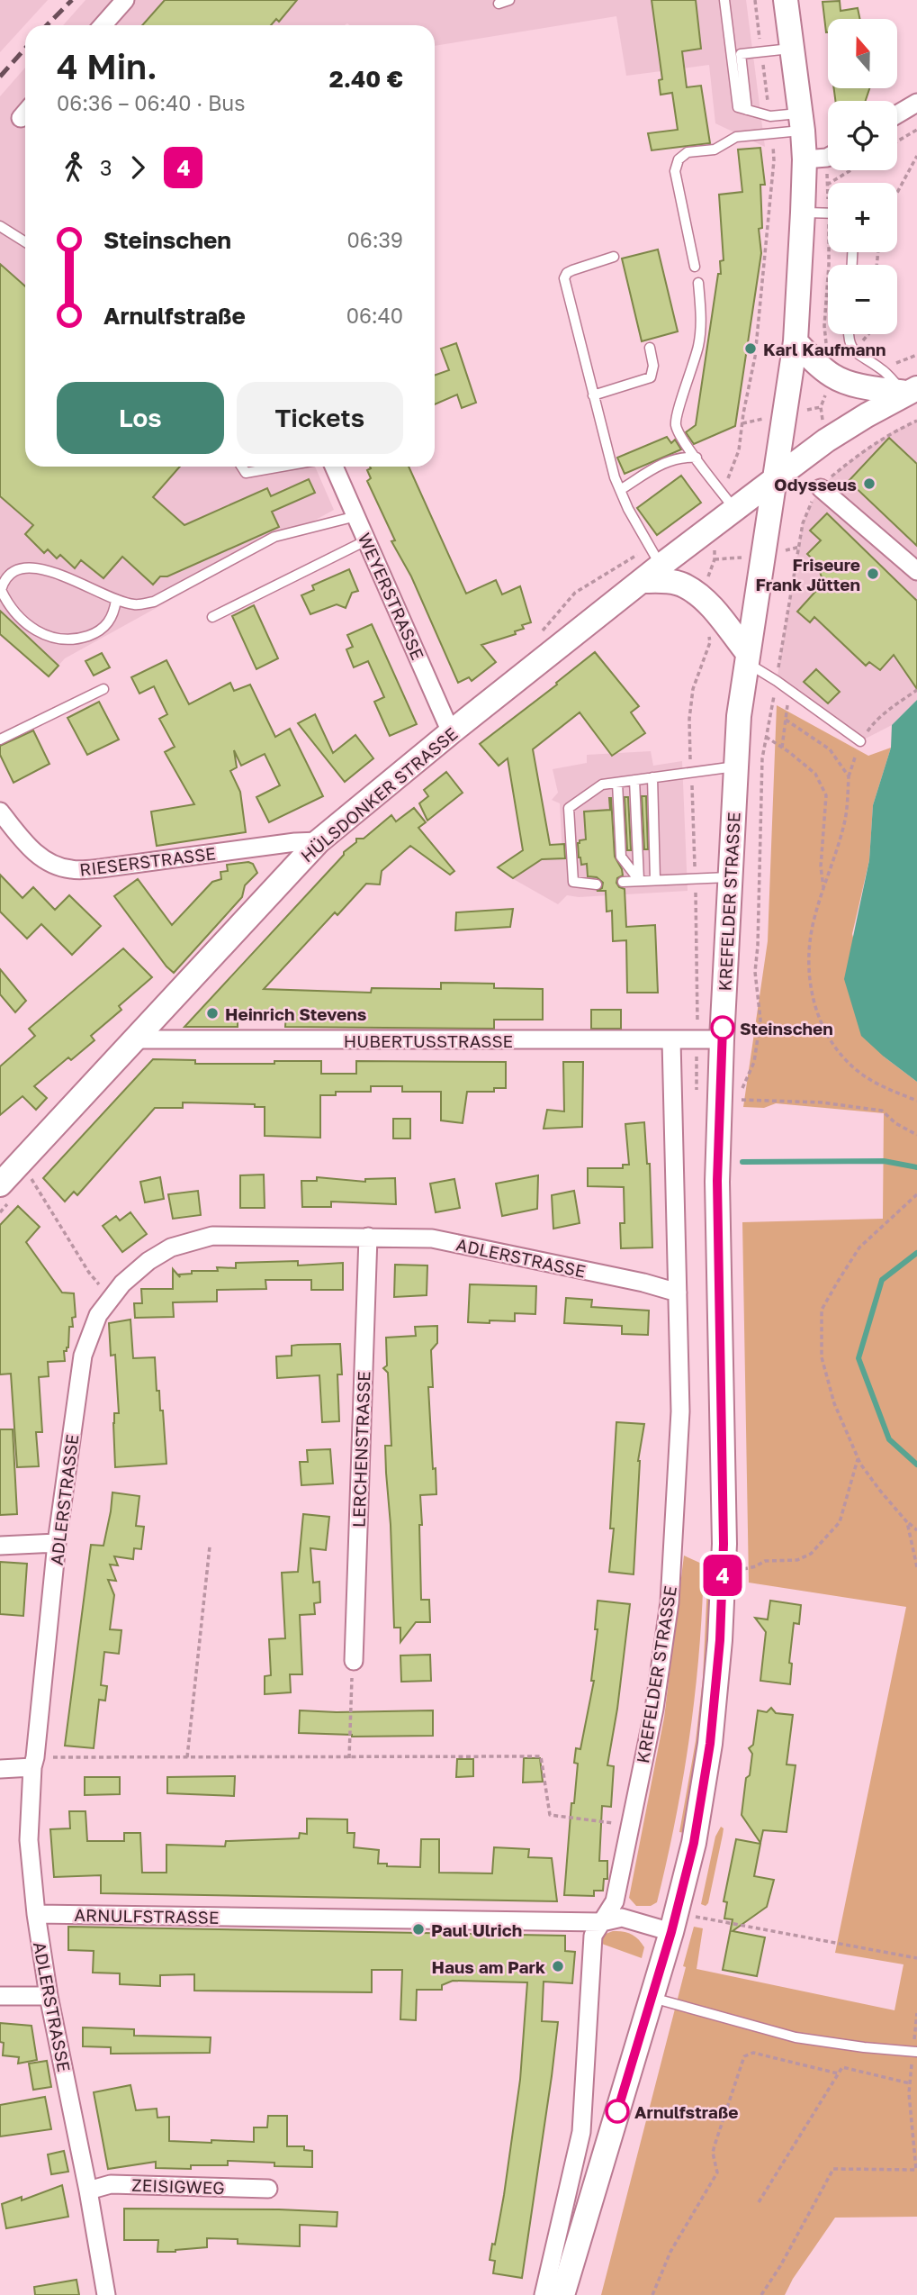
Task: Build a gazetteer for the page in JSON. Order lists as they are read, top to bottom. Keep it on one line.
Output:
{"streets":{"main road":["HÜLSDONKER STRASSE","KREFELDER STRASSE"],"street":["WEYERSTRASSE","RIESERSTRASSE","HUBERTUSSTRASSE","ADLERSTRASSE","LERCHENSTRASSE","ARNULFSTRASSE","ZEISIGWEG"]},"crossings":[["WEYERSTRASSE","HÜLSDONKER STRASSE"],["HÜLSDONKER STRASSE","RIESERSTRASSE"],["HÜLSDONKER STRASSE","KREFELDER STRASSE"],["HÜLSDONKER STRASSE","HUBERTUSSTRASSE"],["KREFELDER STRASSE","HUBERTUSSTRASSE"],["KREFELDER STRASSE","ADLERSTRASSE"],["KREFELDER STRASSE","ARNULFSTRASSE"],["ADLERSTRASSE","LERCHENSTRASSE"],["ADLERSTRASSE","ARNULFSTRASSE"],["ADLERSTRASSE","ZEISIGWEG"]],"places":["Karl Kaufmann","Odysseus","Friseure Frank Jütten","Heinrich Stevens","Steinschen","Paul Ulrich","Haus am Park","Arnulfstraße"],"lines":["bus line 4"],"north":"top","page":{"on_map":"4","map_buttons":["+","−"],"heading":["4 Min.","06:36 – 06:40 · Bus","2.40 €"],"legs":["3","4"],"list":[{"name":"Steinschen","value":"06:39"},{"name":"Arnulfstraße","value":"06:40"}],"buttons":["Los","Tickets"]}}
